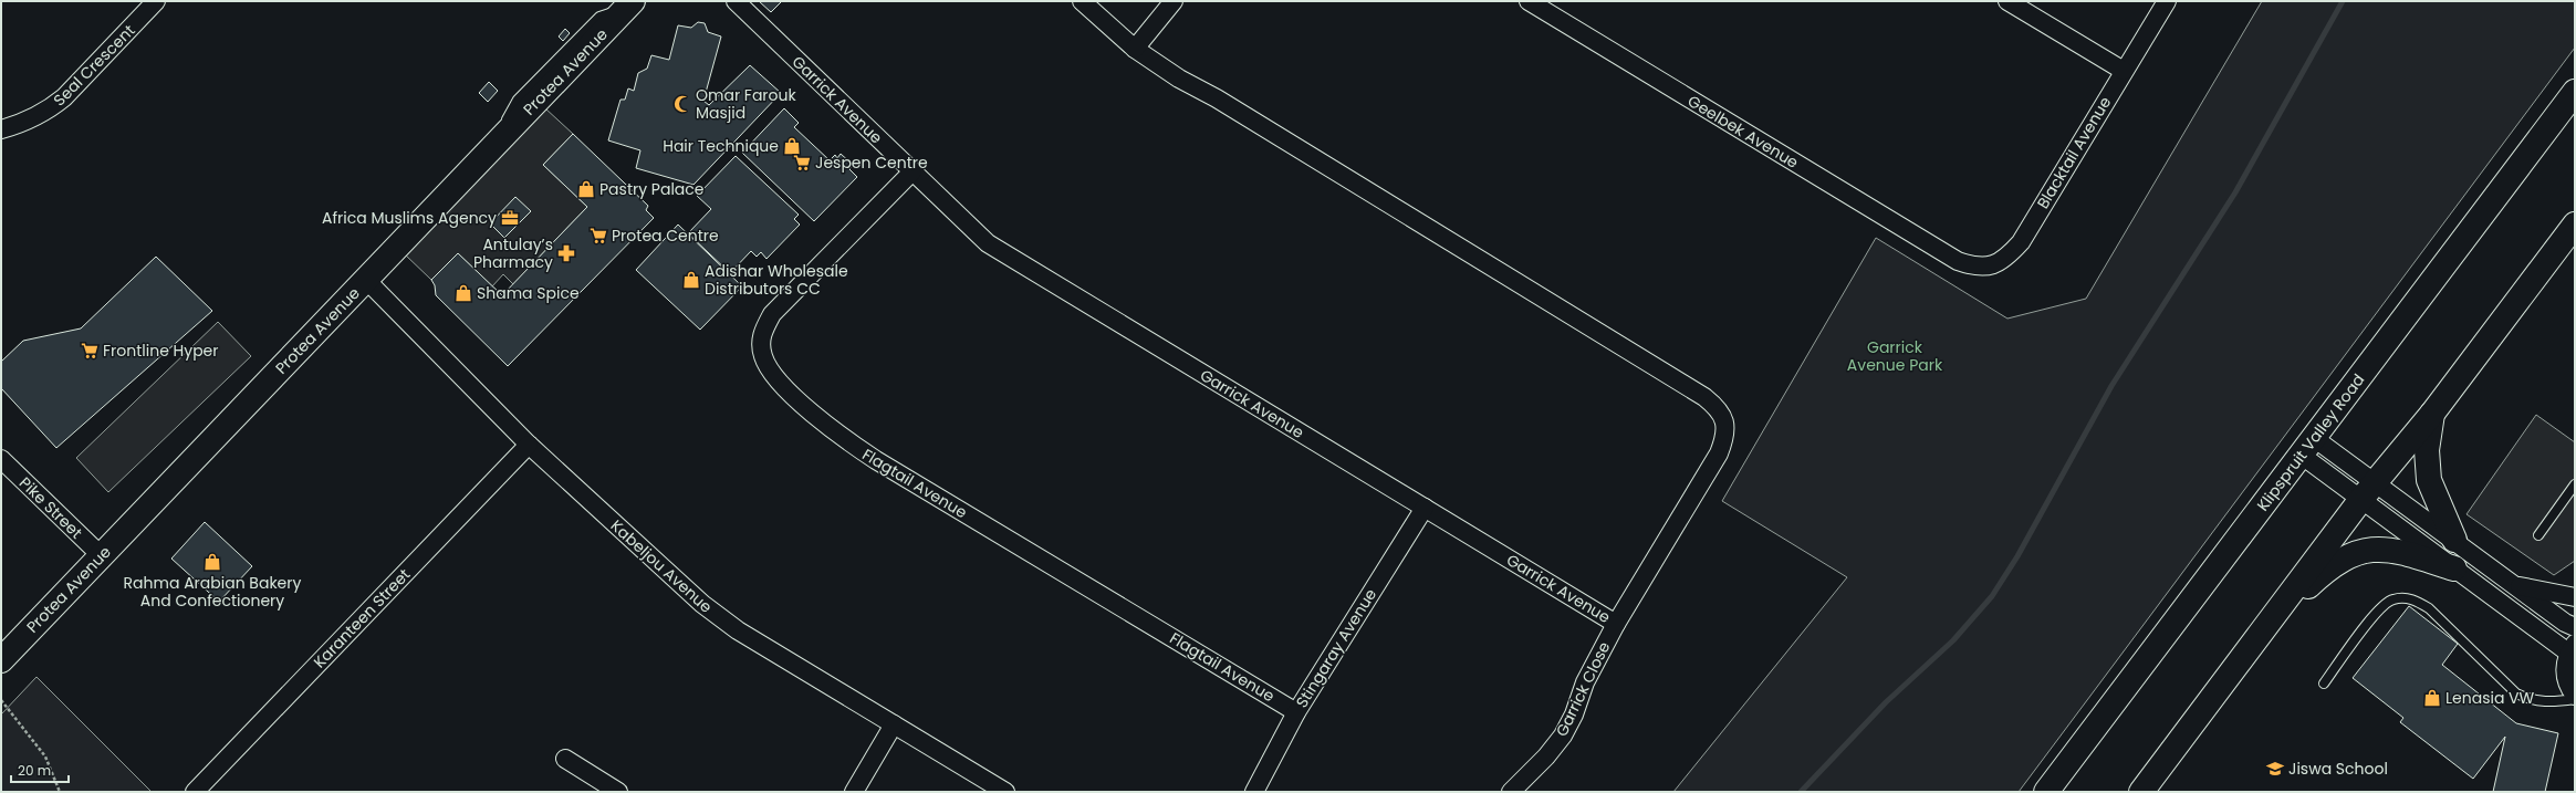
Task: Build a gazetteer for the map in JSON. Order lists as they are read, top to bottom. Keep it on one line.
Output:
{"streets":{"main road":["Protea Avenue","Klipspruit Valley Road"],"street":["Seal Crescent","Garrick Avenue","Geelbek Avenue","Blacktail Avenue","Flagtail Avenue","Pike Street","Kabeljou Avenue","Karanteen Street","Stingaray Avenue","Garrick Close"]},"crossings":[["Protea Avenue","Pike Street"],["Protea Avenue","Kabeljou Avenue"],["Garrick Avenue","Flagtail Avenue"],["Garrick Avenue","Stingaray Avenue"],["Garrick Avenue","Garrick Close"],["Geelbek Avenue","Blacktail Avenue"],["Flagtail Avenue","Stingaray Avenue"],["Kabeljou Avenue","Karanteen Street"]],"parks":["Garrick Avenue Park"],"places":{"mosque":["Omar Farouk Masjid"],"shop":["Hair Technique","Pastry Palace","Adishar Wholesale Distributors CC","Shama Spice","Rahma Arabian Bakery And Confectionery","Lenasia VW"],"supermarket":["Jespen Centre","Protea Centre","Frontline Hyper"],"office":["Africa Muslims Agency"],"pharmacy":["Antulay’s Pharmacy"],"school or university":["Jiswa School"]},"scale_bar":"20 m"}
